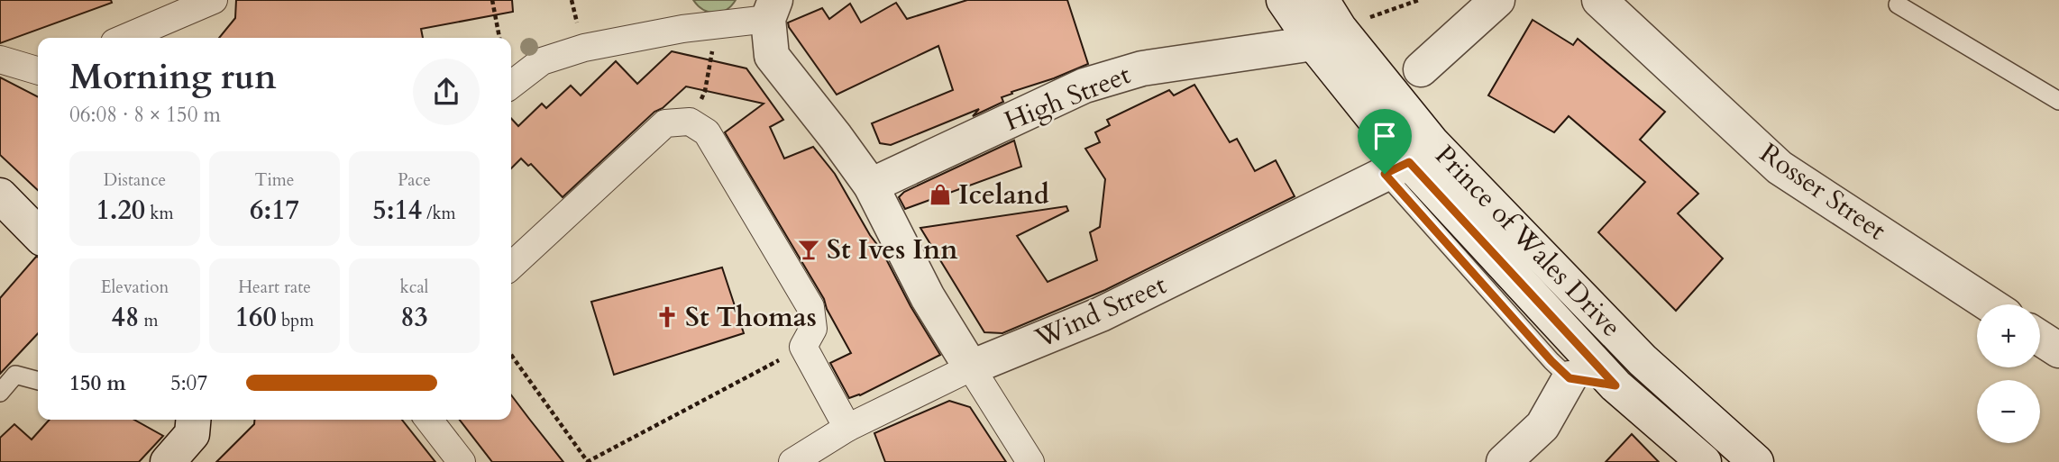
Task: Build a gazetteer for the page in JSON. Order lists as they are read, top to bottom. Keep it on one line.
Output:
{"streets":{"street":["High Street","Rosser Street","Prince of Wales Drive","Wind Street"]},"crossings":[["High Street","Prince of Wales Drive"],["Prince of Wales Drive","Wind Street"]],"places":{"shop":["Iceland"],"bar":["St Ives Inn"],"church":["St Thomas"]},"page":{"heading":["Morning run","06:08 · 8 × 150 m"],"stats":[["Distance","1.20 km"],["Time","6:17"],["Pace","5:14 /km"],["Elevation","48 m"],["Heart rate","160 bpm"],["kcal","83"]],"map_buttons":["+","−"],"list":[{"name":"150 m","note":"5:07"}]}}
